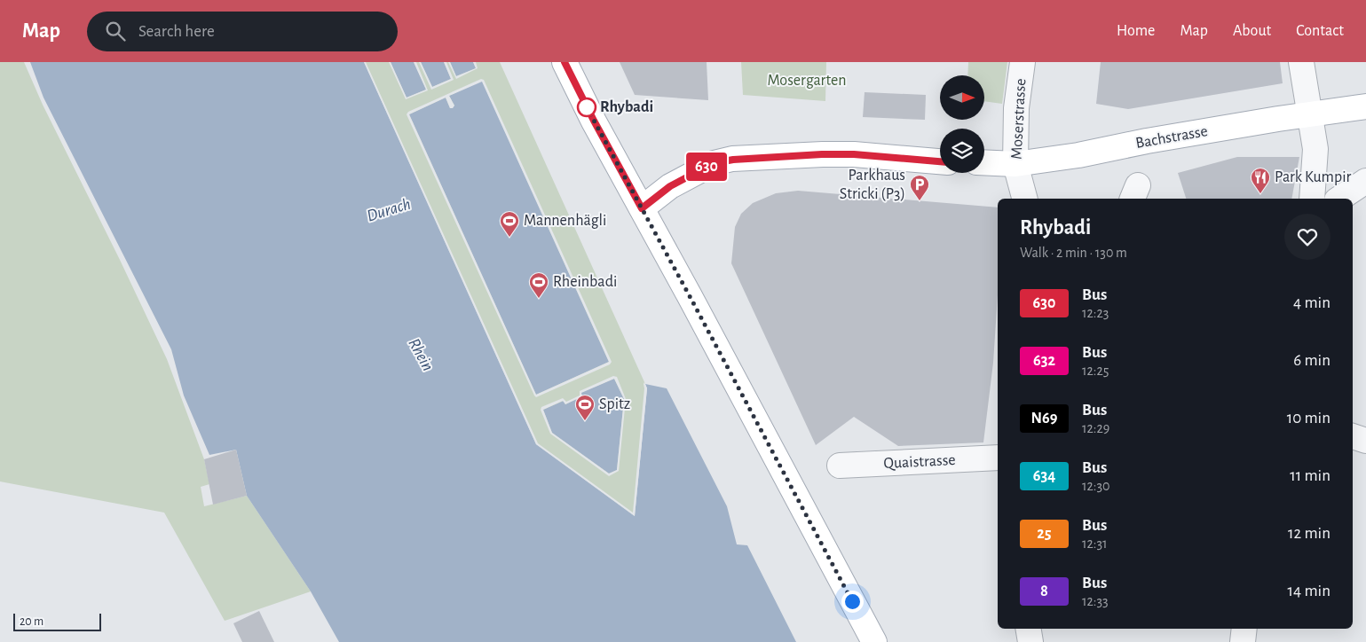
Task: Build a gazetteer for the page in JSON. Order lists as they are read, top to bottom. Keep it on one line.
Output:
{"streets":{"main road":["Bachstrasse"],"street":["Moserstrasse","Quaistrasse"]},"crossings":[["Moserstrasse","Bachstrasse"]],"water":["Durach","Rhein"],"parks":["Mosergarten"],"places":{"other":["Rhybadi"],"restaurant":["Park Kumpir"],"parking":["Parkhaus Stricki (P3)"],"sports":["Mannenhägli","Rheinbadi","Spitz"]},"lines":["bus line 630"],"scale_bar":"20 m","north":"right","page":{"header":"Map","search":"Search here","nav":["Home","Map","About","Contact"],"on_map":"630","heading":["Rhybadi","Walk · 2 min · 130 m"],"list":[{"mark":"630","name":"Bus","note":"12:23","value":"4 min"},{"mark":"632","name":"Bus","note":"12:25","value":"6 min"},{"mark":"N69","name":"Bus","note":"12:29","value":"10 min"},{"mark":"634","name":"Bus","note":"12:30","value":"11 min"},{"mark":"25","name":"Bus","note":"12:31","value":"12 min"},{"mark":"8","name":"Bus","note":"12:33","value":"14 min"}],"scale":"20 m"}}
